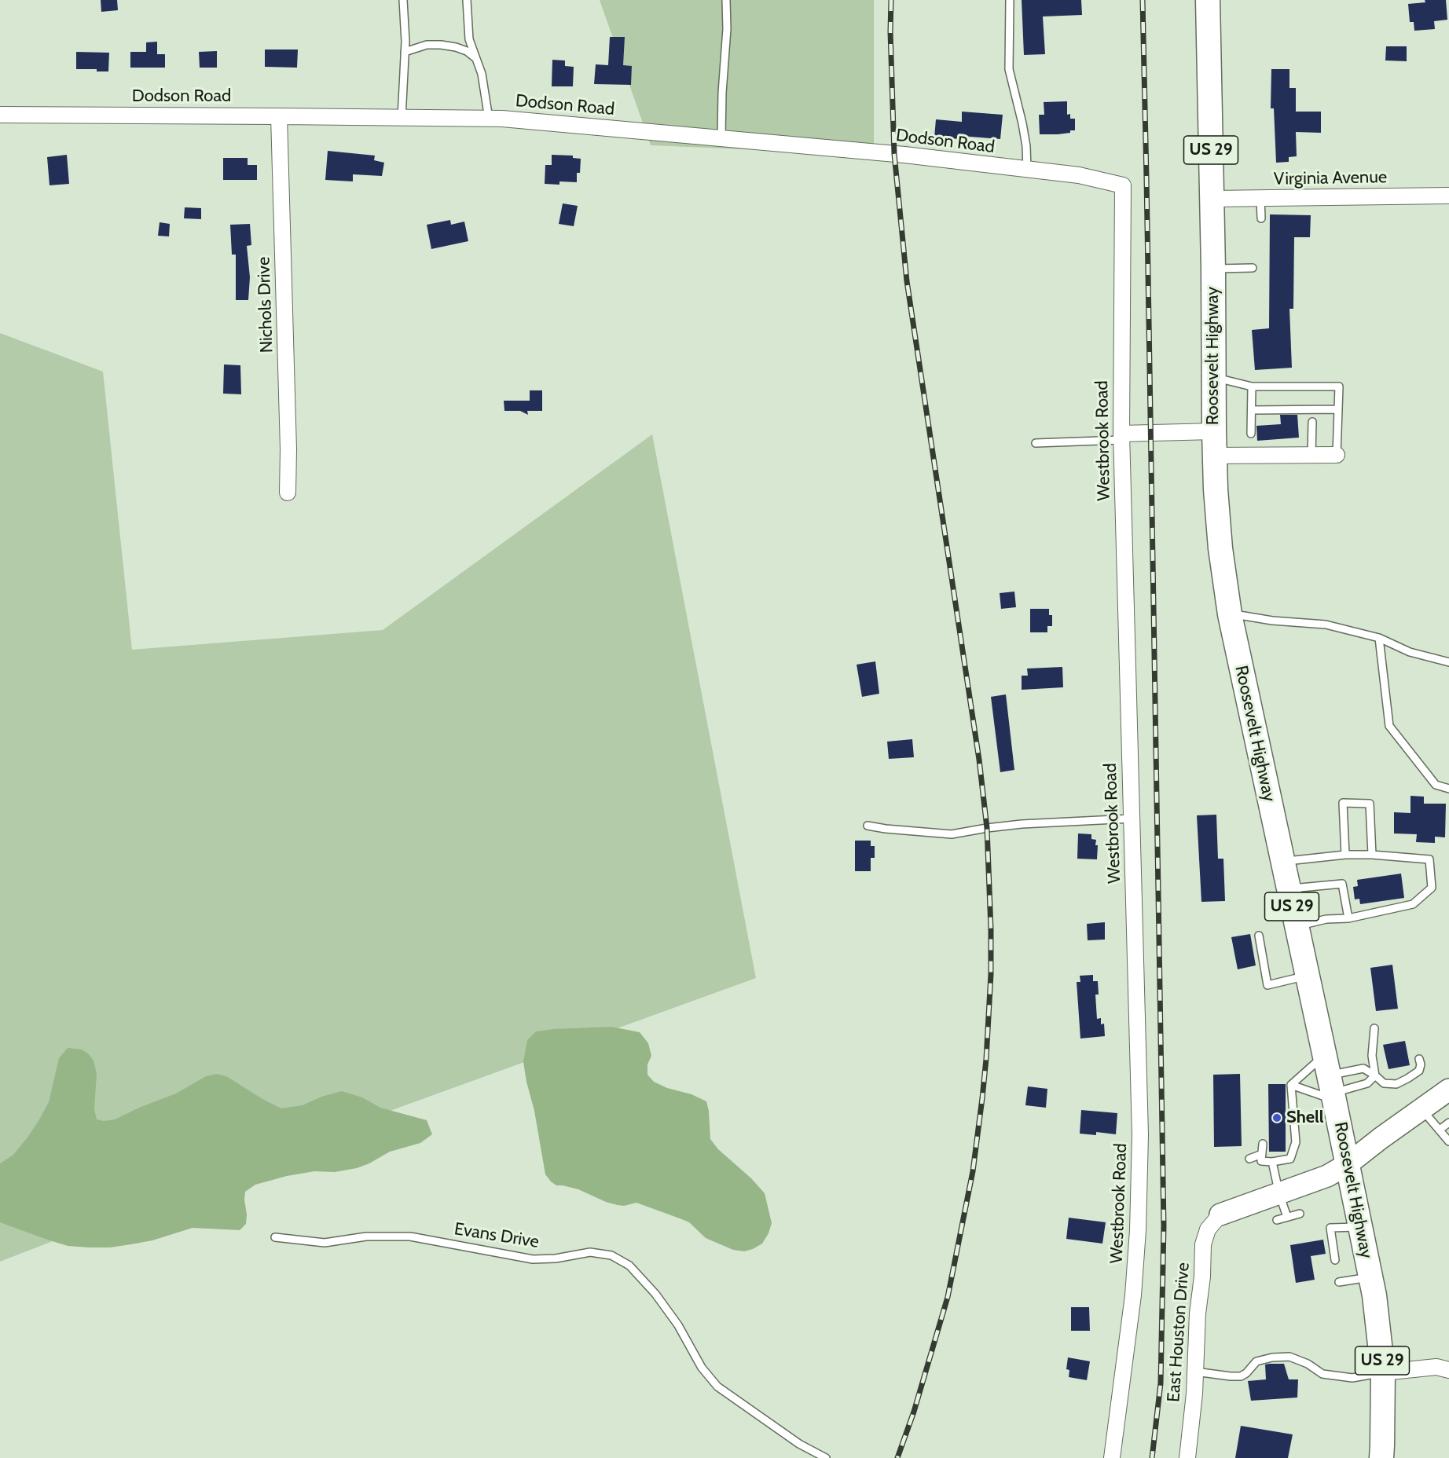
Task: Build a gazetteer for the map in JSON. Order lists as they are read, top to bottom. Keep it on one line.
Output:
{"streets":{"main road":["US 29","Roosevelt Highway"],"street":["Dodson Road","Virginia Avenue","Nichols Drive","Westbrook Road","East Houston Drive"],"lane":["Evans Drive"]},"crossings":[["Dodson Road","Nichols Drive"],["Dodson Road","Westbrook Road"],["Virginia Avenue","Roosevelt Highway"]],"places":["Shell"]}
